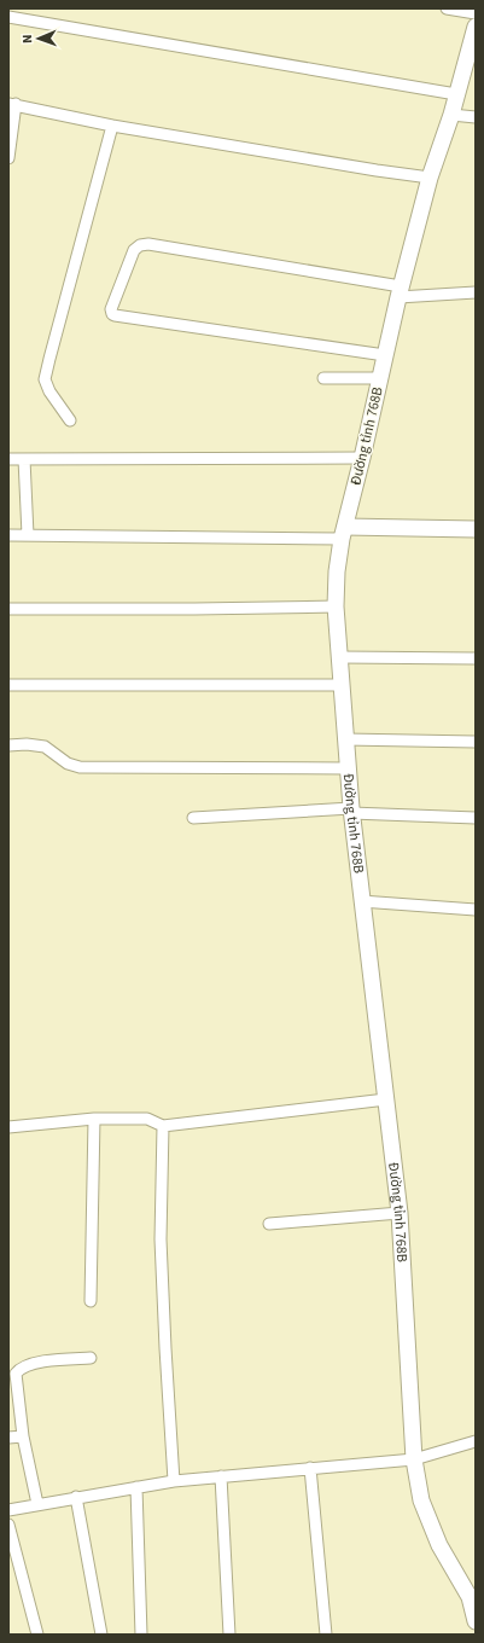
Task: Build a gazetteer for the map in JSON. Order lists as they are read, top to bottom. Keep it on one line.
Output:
{"streets":{"street":["Đường tỉnh 768B"]},"north":"left"}
